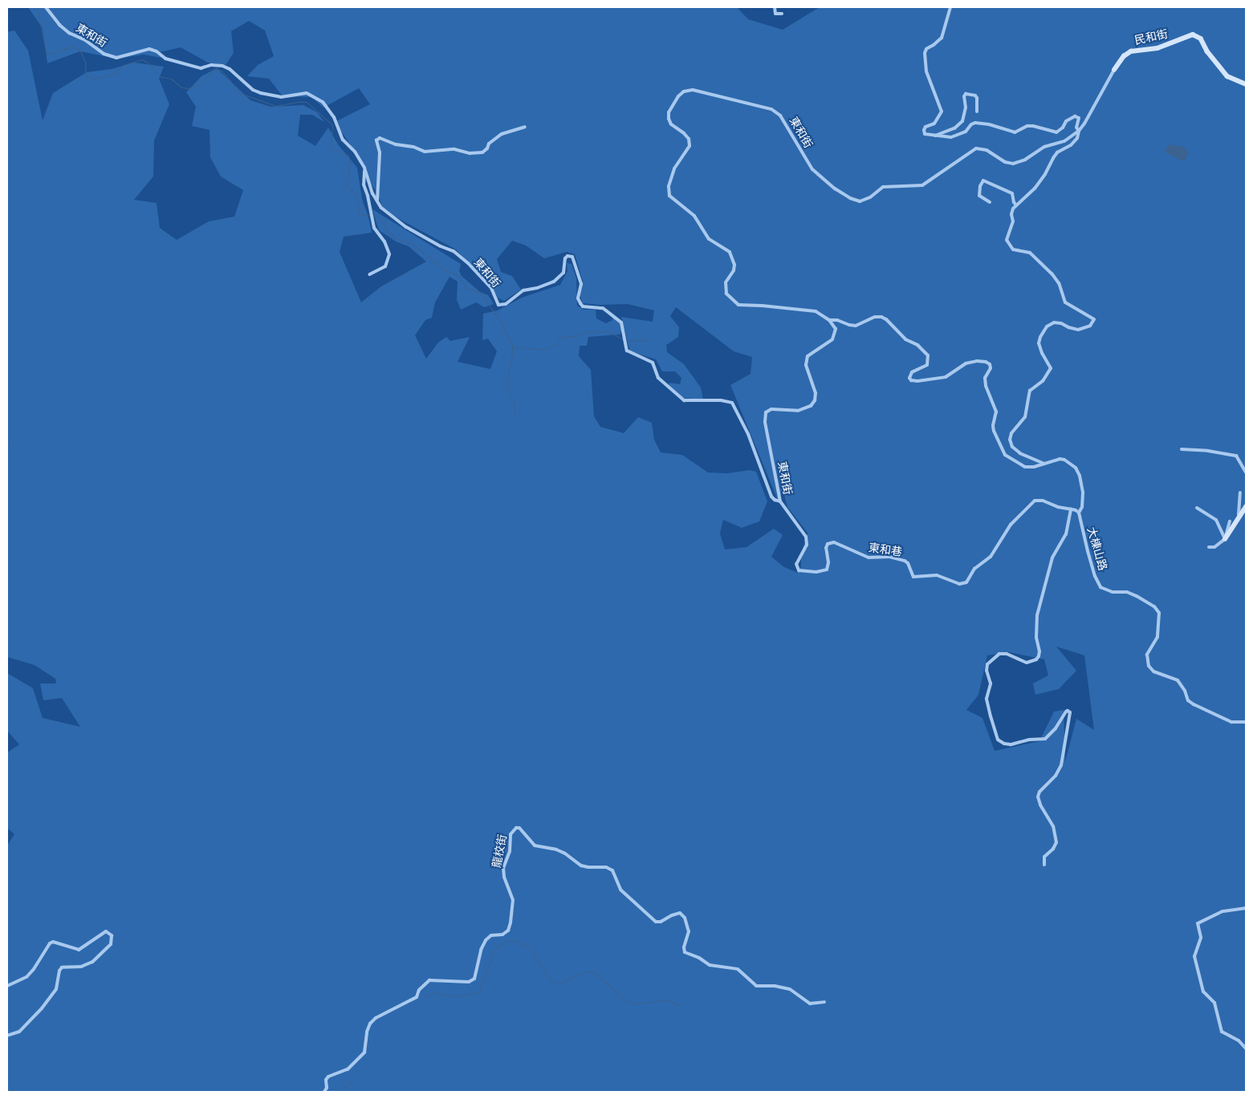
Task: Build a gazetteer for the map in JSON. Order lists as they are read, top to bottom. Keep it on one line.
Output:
{"streets":{"street":["東和街","民和街","大棟山路","東和巷","龍校街"]},"crossings":[["東和街","民和街"],["東和街","東和巷"]]}
